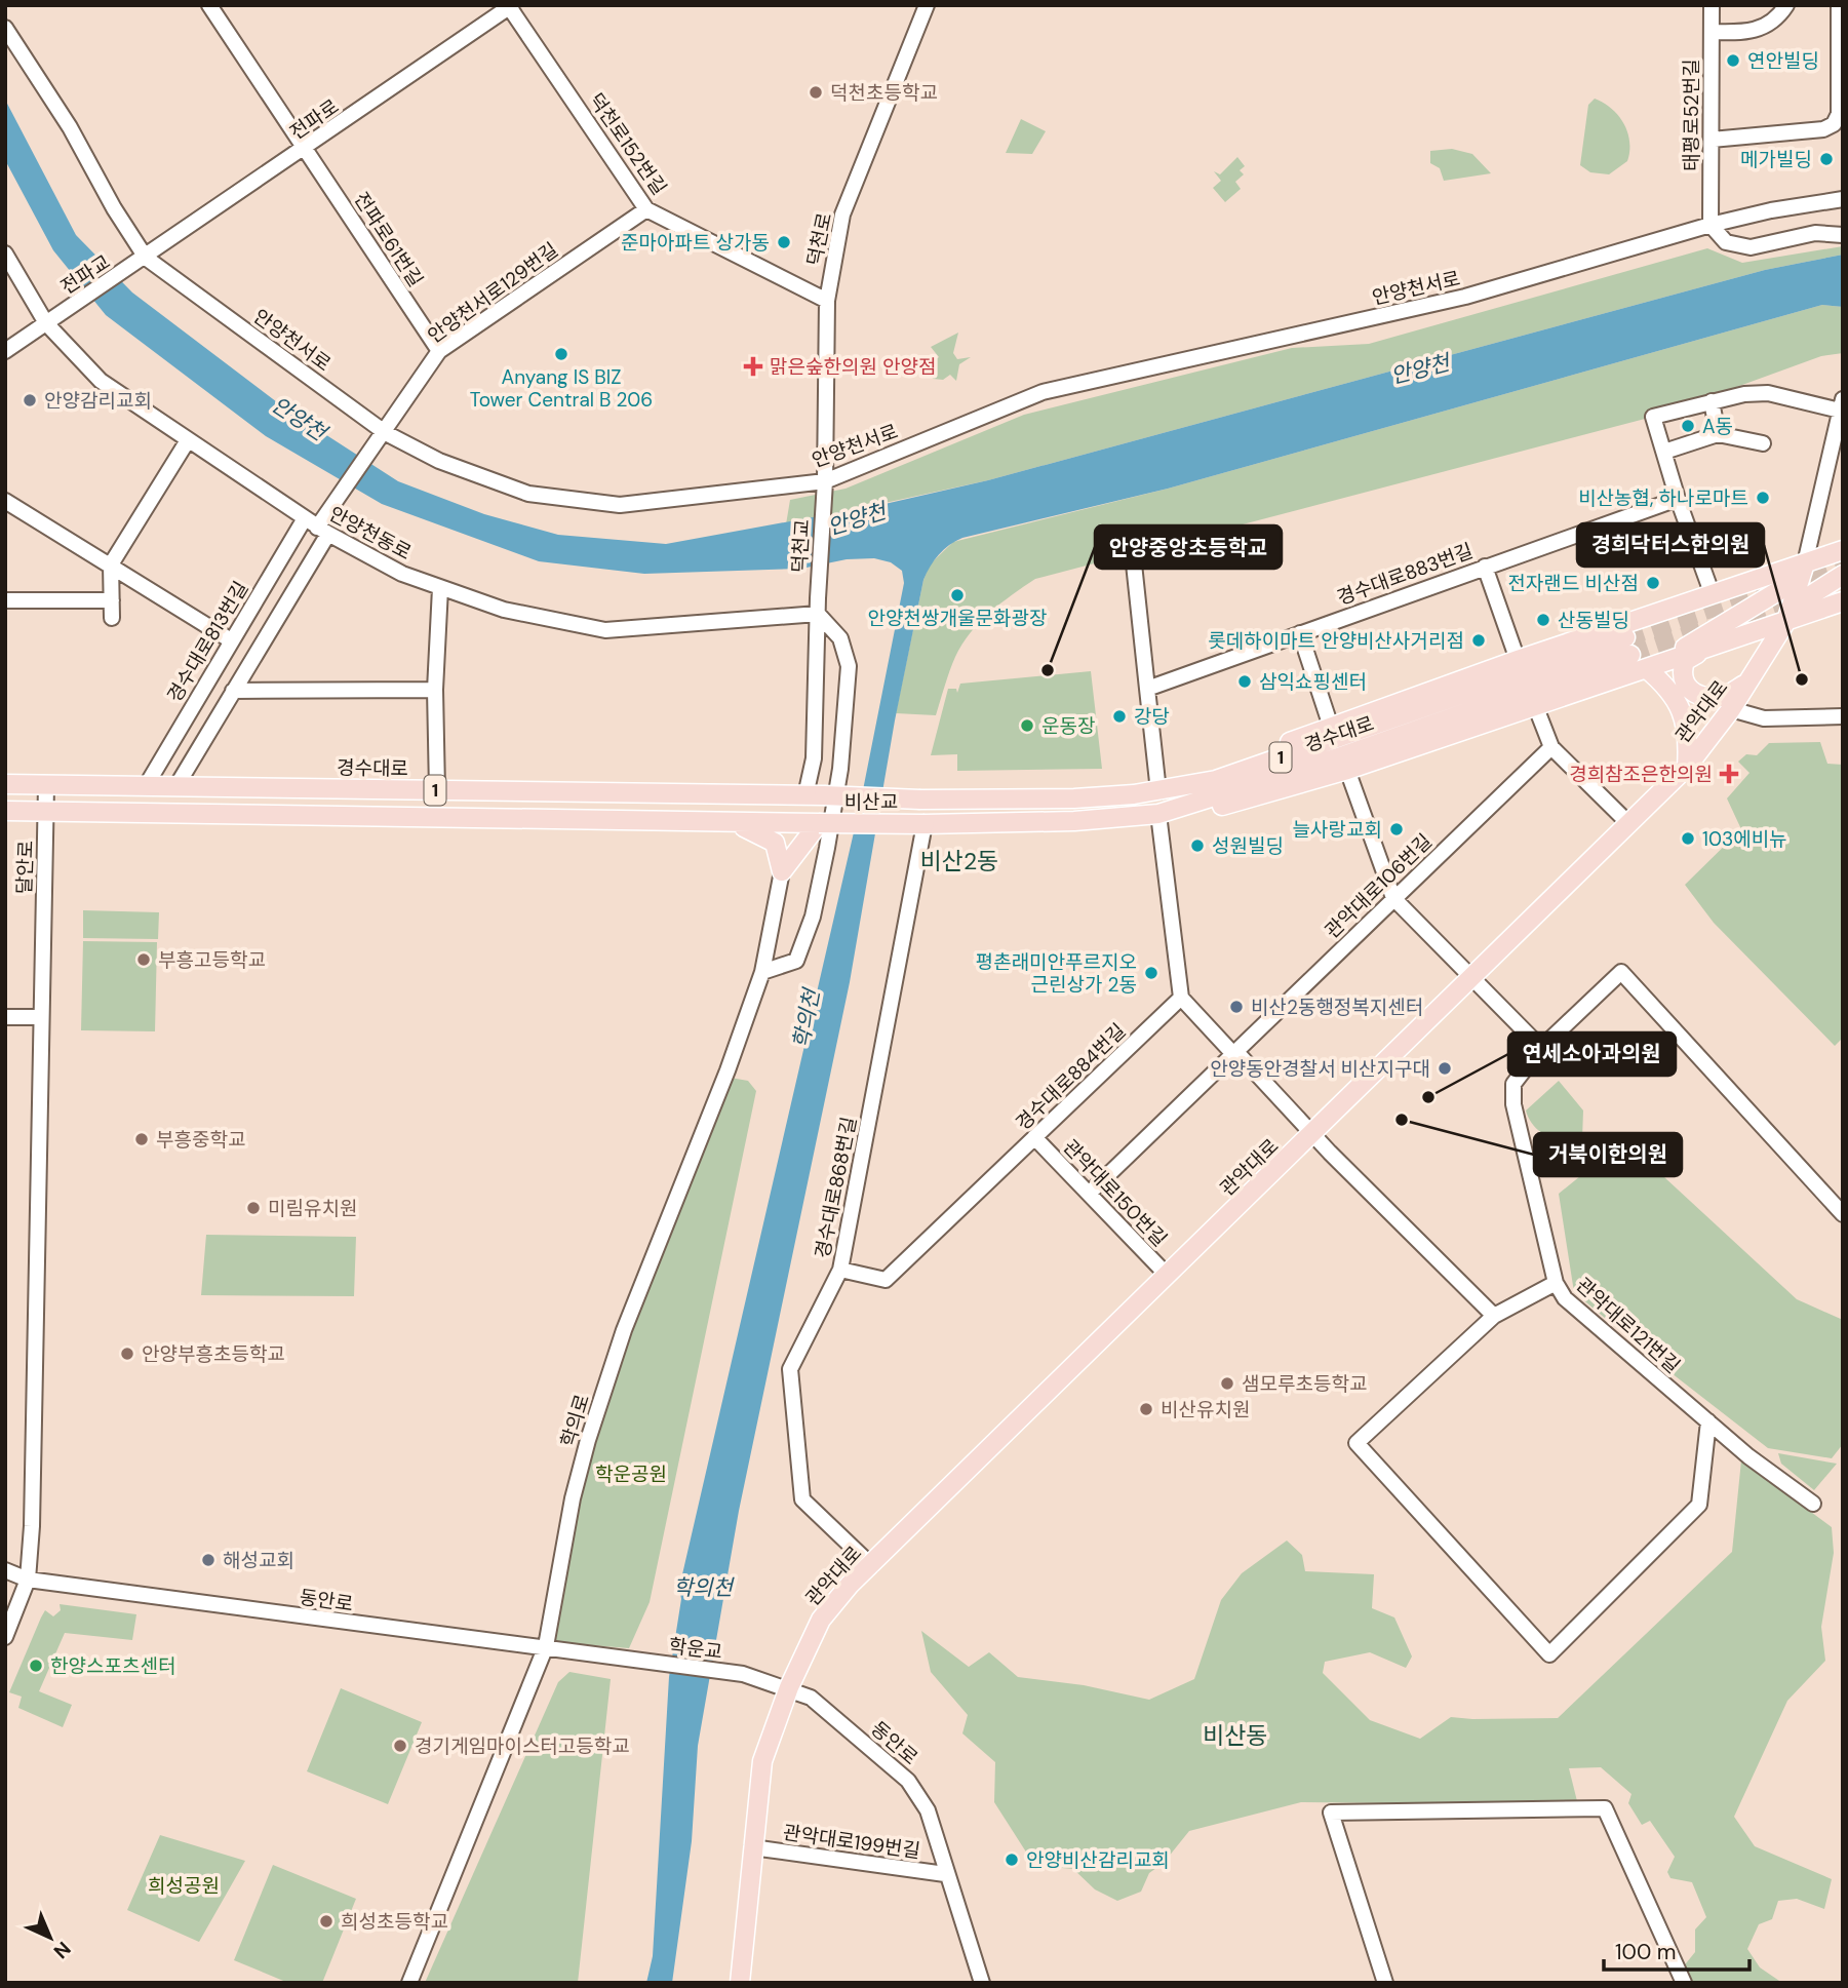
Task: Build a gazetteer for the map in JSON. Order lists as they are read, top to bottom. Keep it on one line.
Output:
{"streets":{"main road":["관악대로","경수대로","1","비산교"],"street":["태평로52번길","전파로","덕천로152번길","전파로61번길","덕천로","전파교","안양천서로","안양천서로129번길","안양천동로","덕천교","경수대로883번길","경수대로813번길","달안로","관악대로106번길","경수대로884번길","경수대로868번길","관악대로150번길","관악대로121번길","학의로","동안로","학운교","관악대로199번길"]},"crossings":[["태평로52번길","안양천서로"],["전파로","덕천로152번길"],["전파로","전파로61번길"],["전파로","전파교"],["전파로","안양천서로"],["덕천로152번길","덕천로"],["덕천로152번길","안양천서로129번길"],["전파로61번길","안양천서로129번길"],["덕천로","안양천서로"],["덕천로","덕천교"],["전파교","안양천서로"],["전파교","안양천동로"],["안양천서로","안양천서로129번길"],["안양천서로","덕천교"],["안양천서로129번길","안양천동로"],["안양천서로129번길","경수대로813번길"],["안양천동로","덕천교"],["안양천동로","경수대로813번길"],["경수대로813번길","경수대로"],["관악대로","경수대로868번길"],["관악대로","관악대로150번길"],["관악대로","동안로"],["관악대로","관악대로199번길"],["경수대로","비산교"],["경수대로","달안로"],["경수대로","경수대로868번길"],["1","비산교"],["1","달안로"],["비산교","경수대로868번길"],["달안로","동안로"],["관악대로106번길","관악대로150번길"],["경수대로884번길","경수대로868번길"],["경수대로884번길","관악대로150번길"],["학의로","동안로"],["동안로","학운교"],["동안로","관악대로199번길"]],"districts":["비산2동","비산동"],"water":["안양천","학의천"],"parks":["학운공원","희성공원"],"places":{"other":["연안빌딩","덕천초등학교","메가빌딩","준마아파트 상가동","Anyang IS BIZ Tower Central B 206","안양감리교회","A동","비산농협, 하나로마트","전자랜드 비산점","안양천쌍개울문화광장","산동빌딩","롯데하이마트 안양비산사거리점","안양중앙초등학교","경희닥터스한의원","삼익쇼핑센터","강당","운동장","늘사랑교회","103에비뉴","성원빌딩","부흥고등학교","평촌래미안푸르지오 근린상가 2동","비산2동행정복지센터","안양동안경찰서 비산지구대","연세소아과의원","거북이한의원","부흥중학교","미림유치원","안양부흥초등학교","샘모루초등학교","비산유치원","해성교회","한양스포츠센터","경기게임마이스터고등학교","안양비산감리교회","희성초등학교"],"health":["맑은숲한의원 안양점","경희참조은한의원"]},"scale_bar":"100 m","north":"bottom right"}
